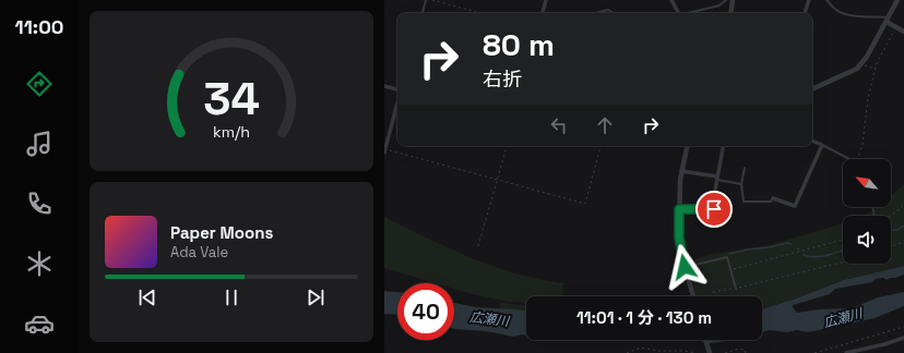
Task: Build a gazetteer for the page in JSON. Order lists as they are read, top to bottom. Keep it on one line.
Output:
{"water":["広瀬川"],"north":"top left","page":{"tabs":"11:00","turn":["80 m","右折"],"song":["Paper Moons","Ada Vale"],"limit":"40","trip":"11:01 · 1 分 · 130 m","gauge":["34","km/h"]}}
